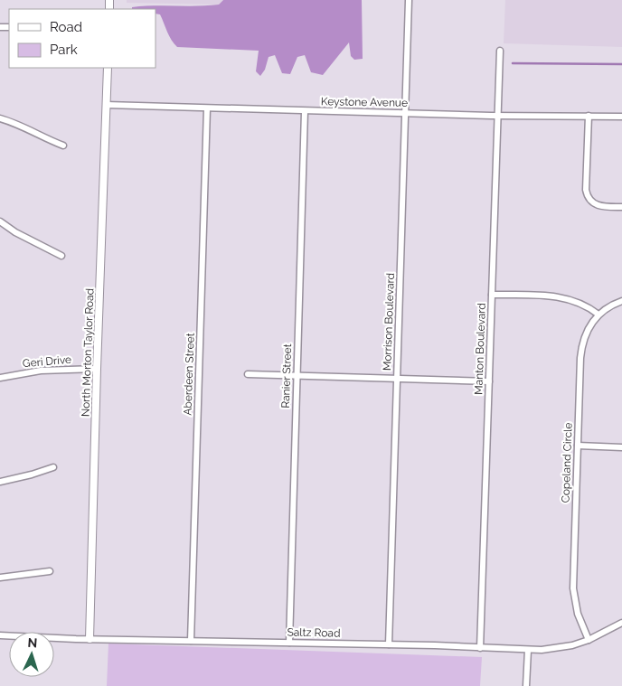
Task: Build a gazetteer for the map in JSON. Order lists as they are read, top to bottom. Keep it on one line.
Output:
{"streets":{"street":["Keystone Avenue","Morrison Boulevard","Manton Boulevard","North Morton Taylor Road","Geri Drive","Aberdeen Street","Ranier Street","Copeland Circle","Saltz Road"]},"crossings":[["Keystone Avenue","Morrison Boulevard"],["Keystone Avenue","Manton Boulevard"],["Keystone Avenue","North Morton Taylor Road"],["Keystone Avenue","Aberdeen Street"],["Keystone Avenue","Ranier Street"],["Morrison Boulevard","Saltz Road"],["Manton Boulevard","Saltz Road"],["North Morton Taylor Road","Geri Drive"],["North Morton Taylor Road","Saltz Road"],["Aberdeen Street","Saltz Road"],["Ranier Street","Saltz Road"],["Copeland Circle","Saltz Road"]],"legend":["Road","Park"],"north":"top"}
